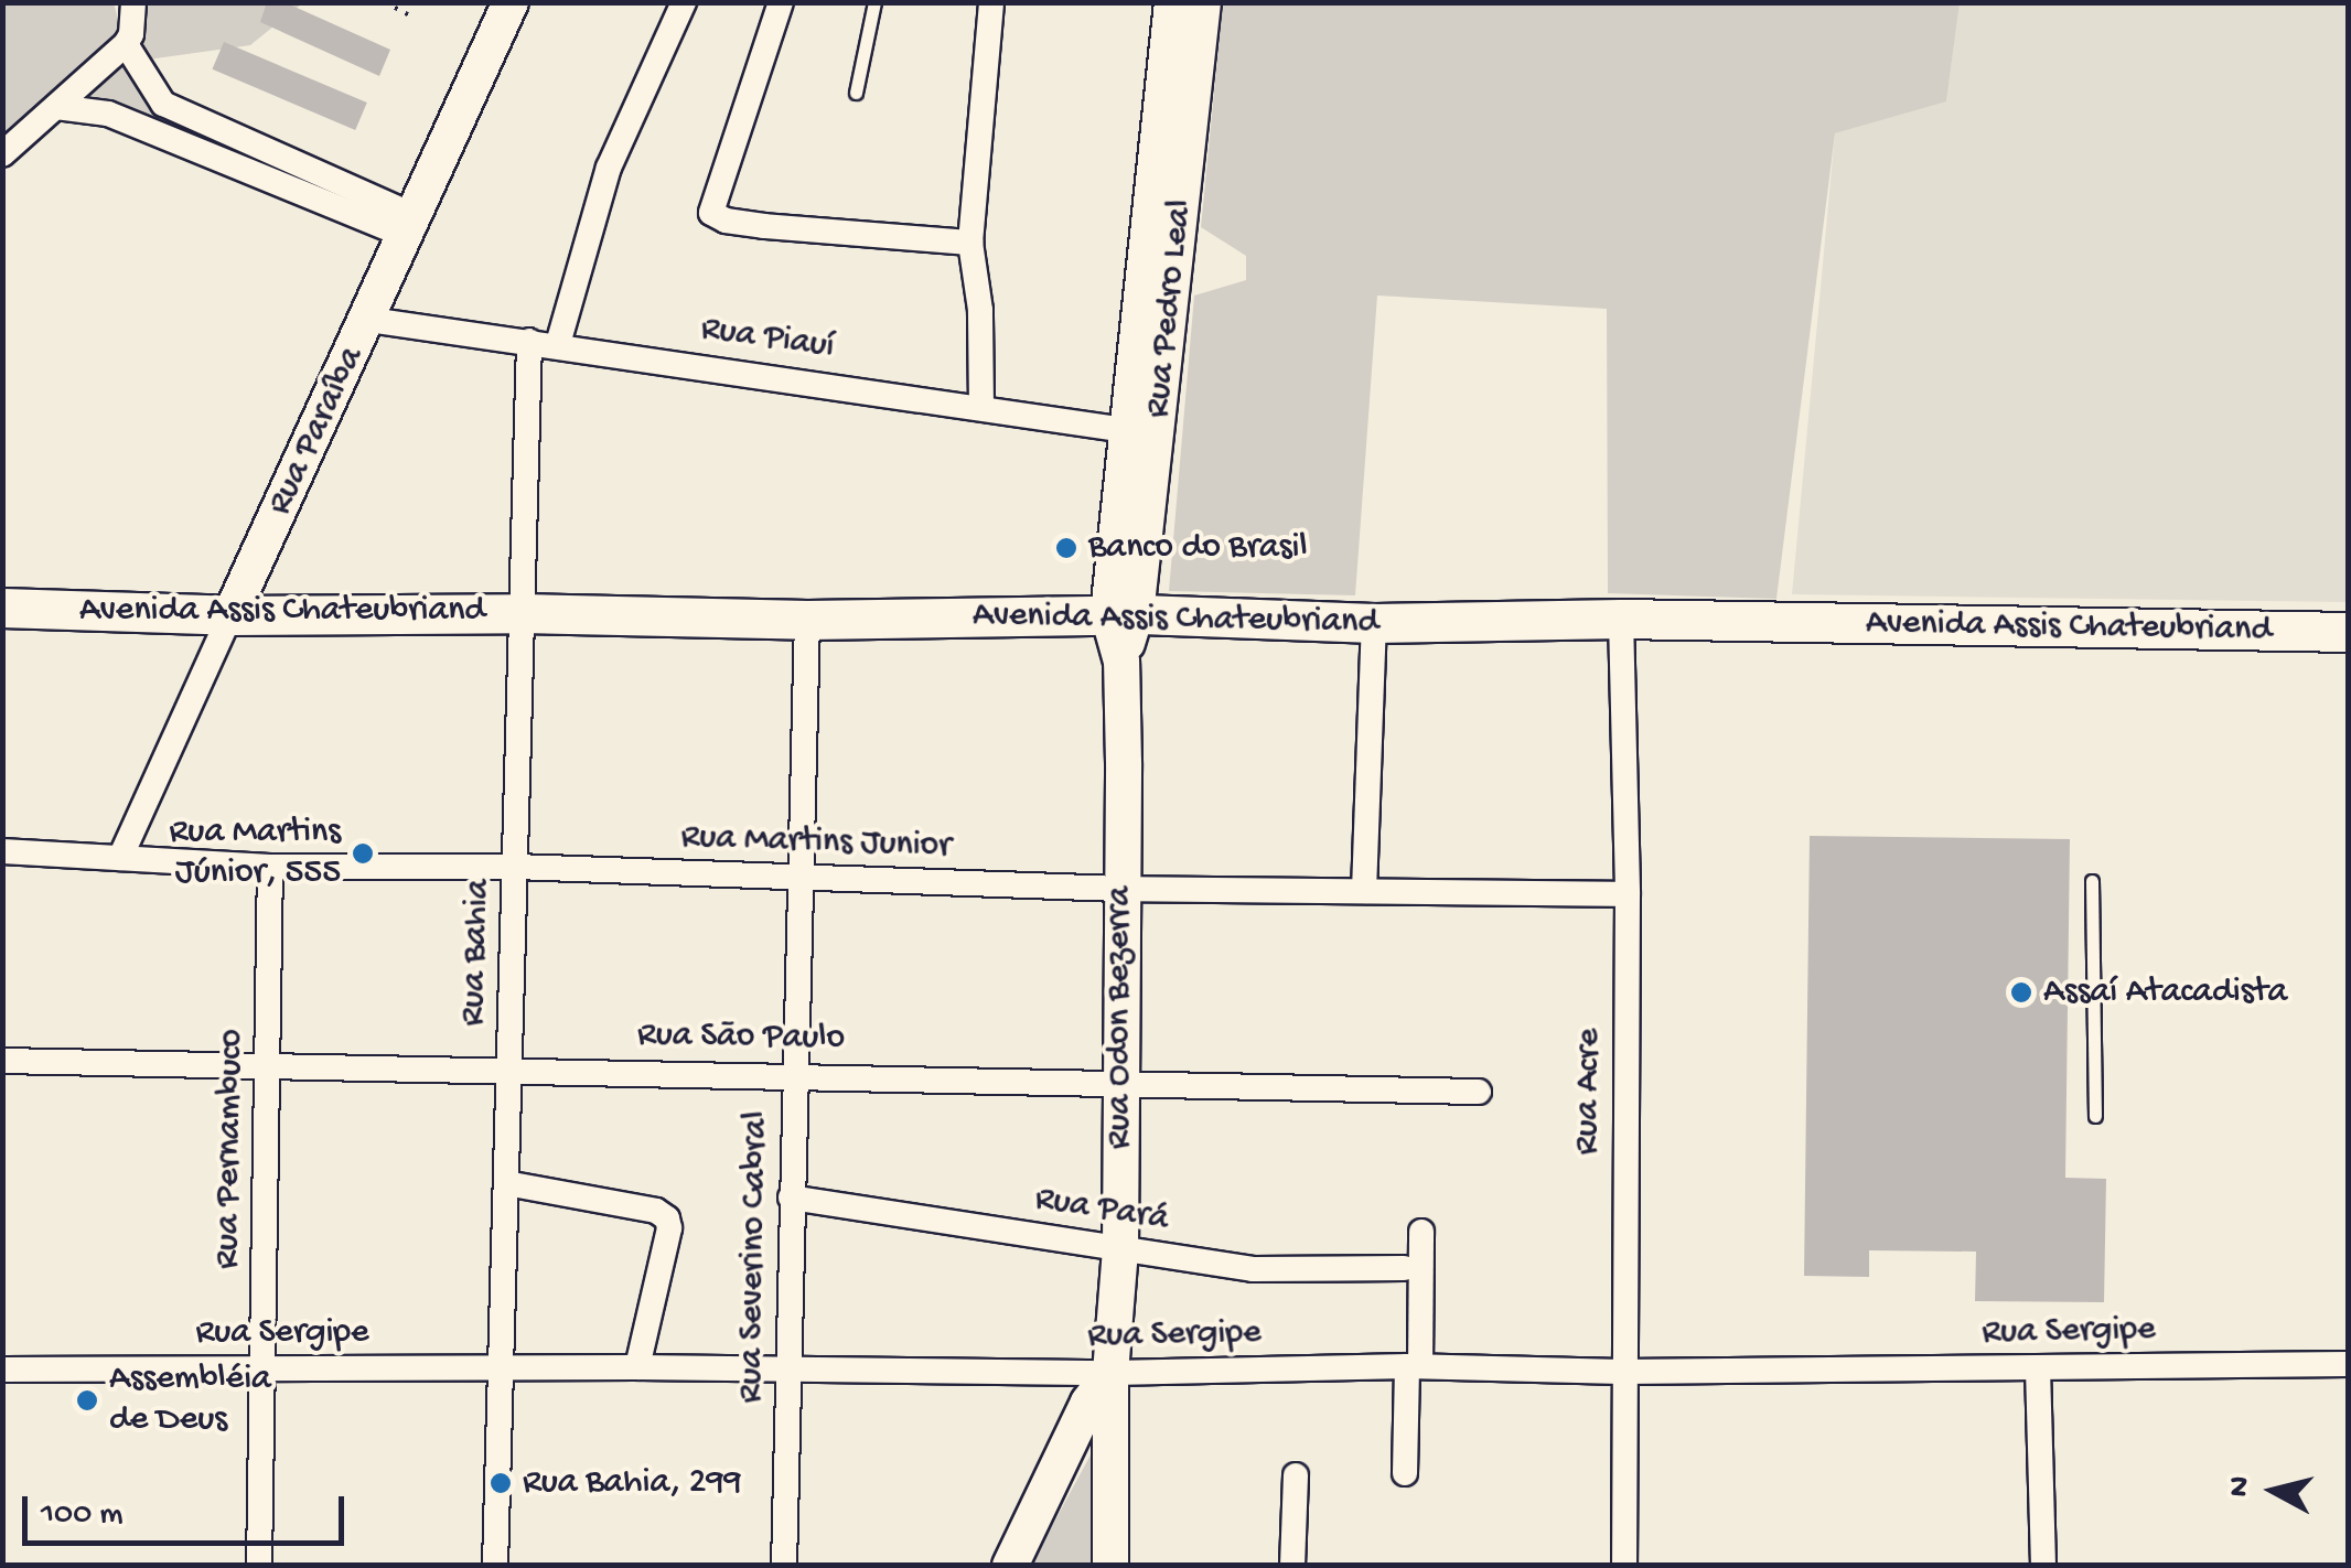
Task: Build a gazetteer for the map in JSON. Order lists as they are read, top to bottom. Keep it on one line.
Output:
{"streets":{"main road":["Rua Pedro Leal","Rua Paraíba","Avenida Assis Chateubriand","Rua Odon Bezerra"],"street":["Rua Piauí","Rua Martins Junior","Rua Bahia","Rua São Paulo","Rua Acre","Rua Pernambuco","Rua Pará","Rua Severino Cabral","Rua Sergipe"]},"crossings":[["Rua Pedro Leal","Rua Piauí"],["Rua Pedro Leal","Avenida Assis Chateubriand"],["Rua Pedro Leal","Rua Odon Bezerra"],["Rua Piauí","Rua Paraíba"],["Rua Piauí","Rua Bahia"],["Rua Paraíba","Avenida Assis Chateubriand"],["Rua Paraíba","Rua Martins Junior"],["Avenida Assis Chateubriand","Rua Bahia"],["Avenida Assis Chateubriand","Rua Odon Bezerra"],["Avenida Assis Chateubriand","Rua Acre"],["Avenida Assis Chateubriand","Rua Severino Cabral"],["Rua Martins Junior","Rua Bahia"],["Rua Martins Junior","Rua Odon Bezerra"],["Rua Martins Junior","Rua Acre"],["Rua Martins Junior","Rua Pernambuco"],["Rua Martins Junior","Rua Severino Cabral"],["Rua Bahia","Rua São Paulo"],["Rua Bahia","Rua Sergipe"],["Rua Odon Bezerra","Rua São Paulo"],["Rua Odon Bezerra","Rua Pará"],["Rua Odon Bezerra","Rua Sergipe"],["Rua São Paulo","Rua Pernambuco"],["Rua São Paulo","Rua Severino Cabral"],["Rua Acre","Rua Sergipe"],["Rua Pernambuco","Rua Sergipe"],["Rua Pará","Rua Severino Cabral"],["Rua Severino Cabral","Rua Sergipe"]],"places":["Banco do Brasil","Rua Martins Júnior, 555","Assaí Atacadista","Assembléia de Deus","Rua Bahia, 299"],"scale_bar":"100 m","north":"left"}
